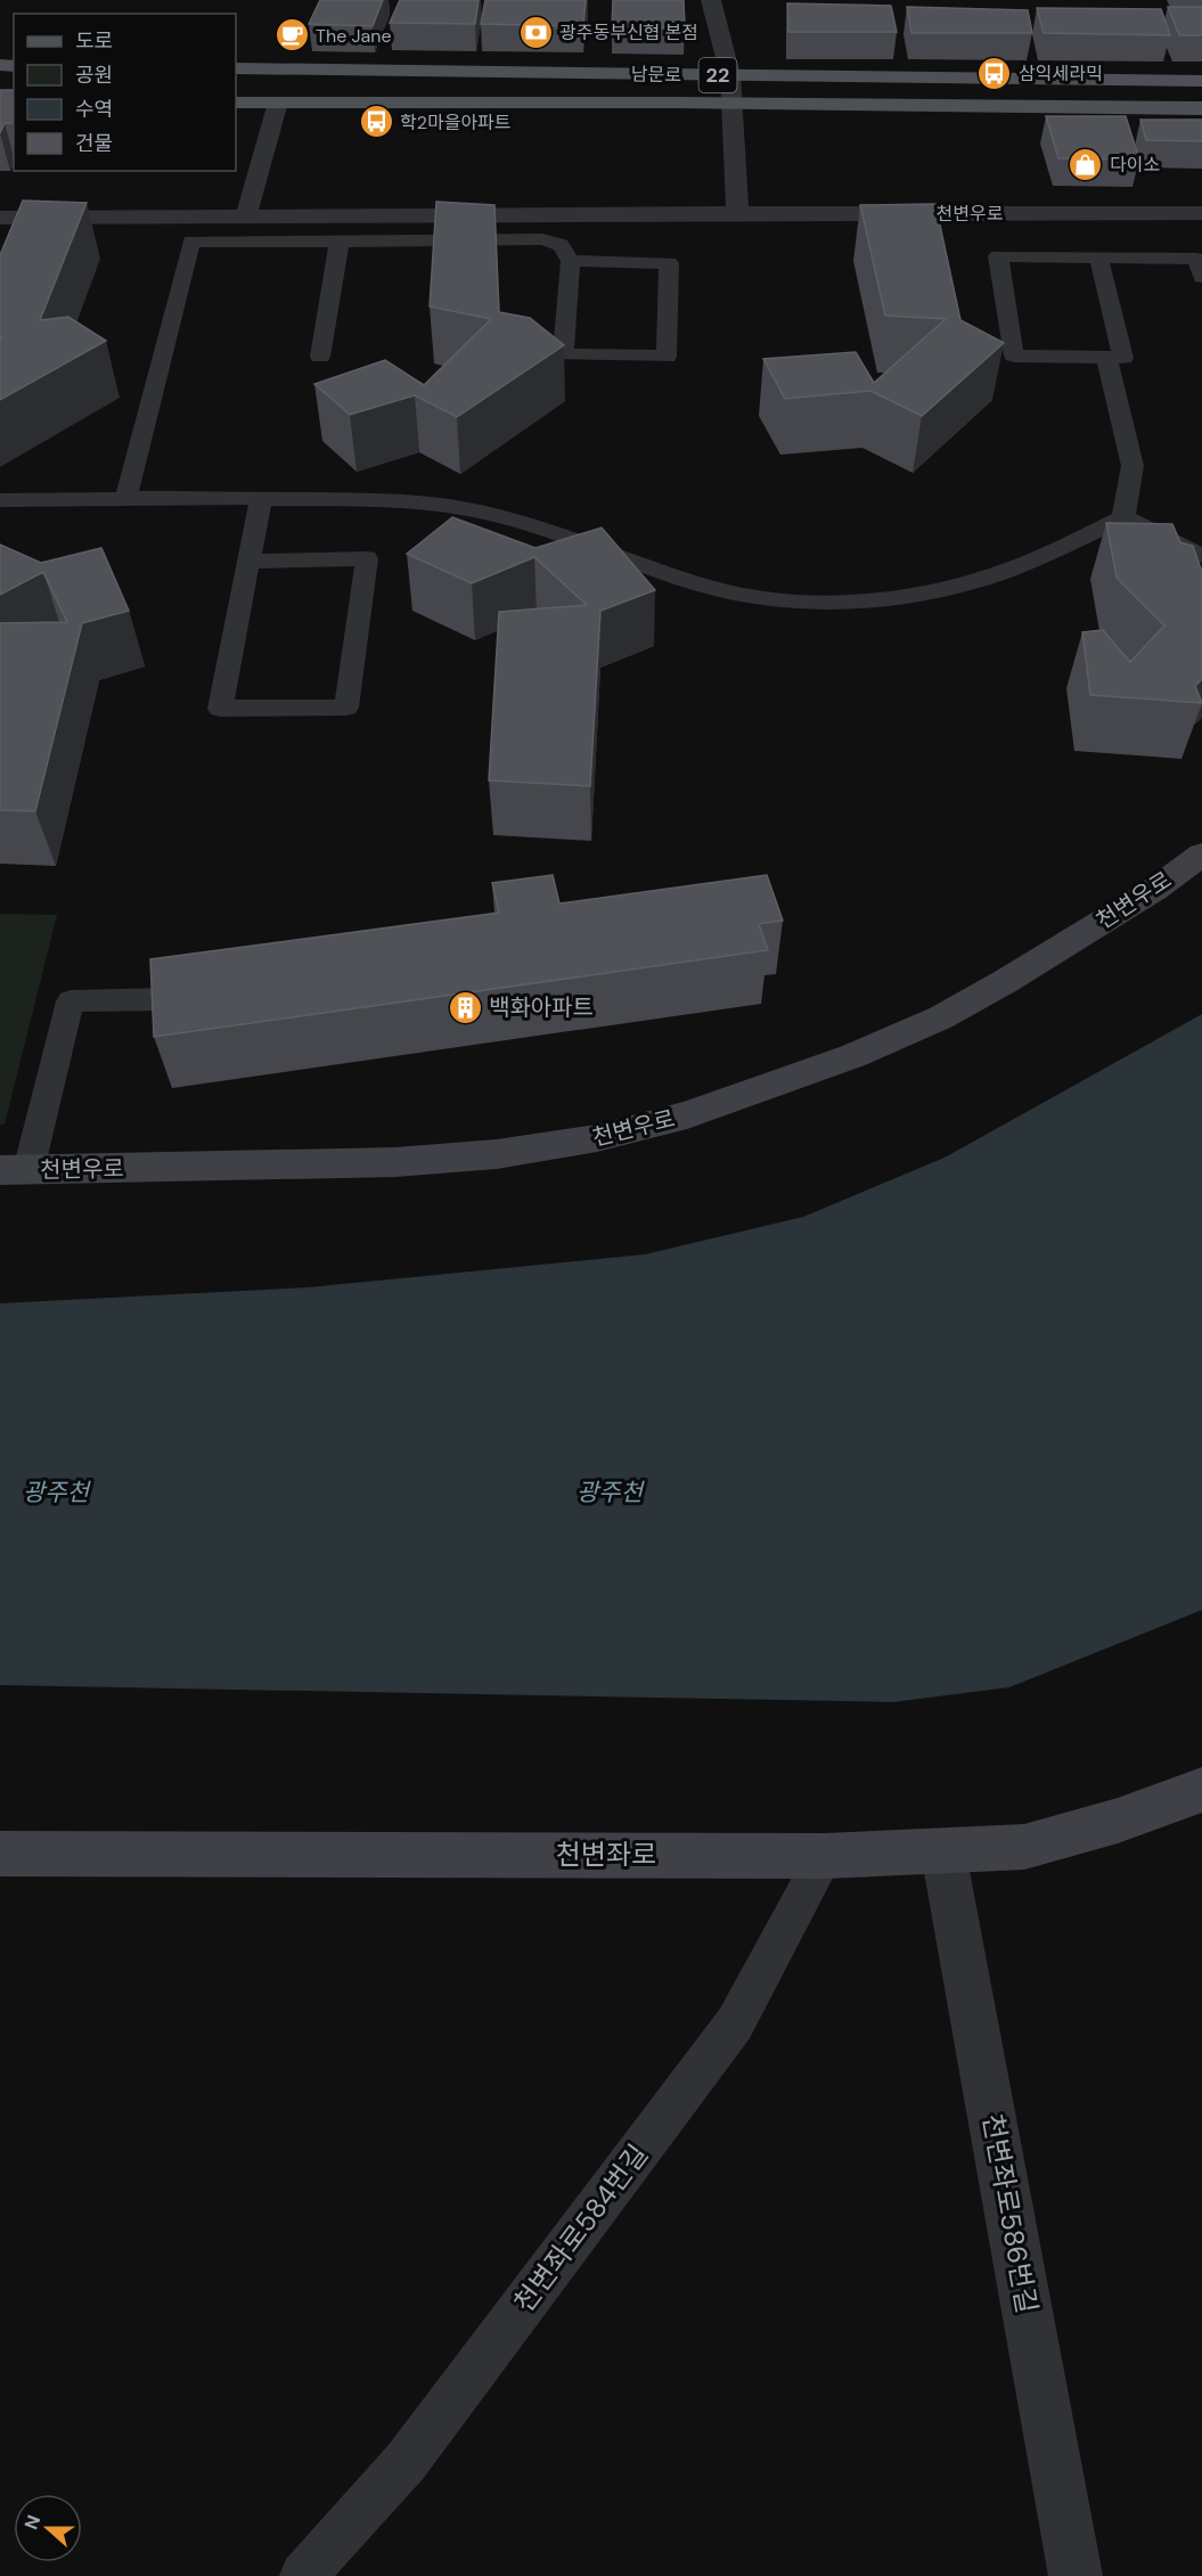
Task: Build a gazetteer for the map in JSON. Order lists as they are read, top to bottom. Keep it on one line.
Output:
{"streets":{"main road":["남문로","22","천변우로","천변좌로"],"street":["천변좌로586번길"],"lane":["천변좌로584번길"]},"crossings":[["천변좌로","천변좌로586번길"],["천변좌로","천변좌로584번길"]],"water":["광주천"],"places":{"bank":["광주동부신협 본점"],"cafe":["The Jane"],"bus stop":["삼익세라믹","학2마을아파트"],"shop":["다이소"],"building":["백화아파트"]},"legend":["도로","공원","수역","건물"],"north":"left"}
